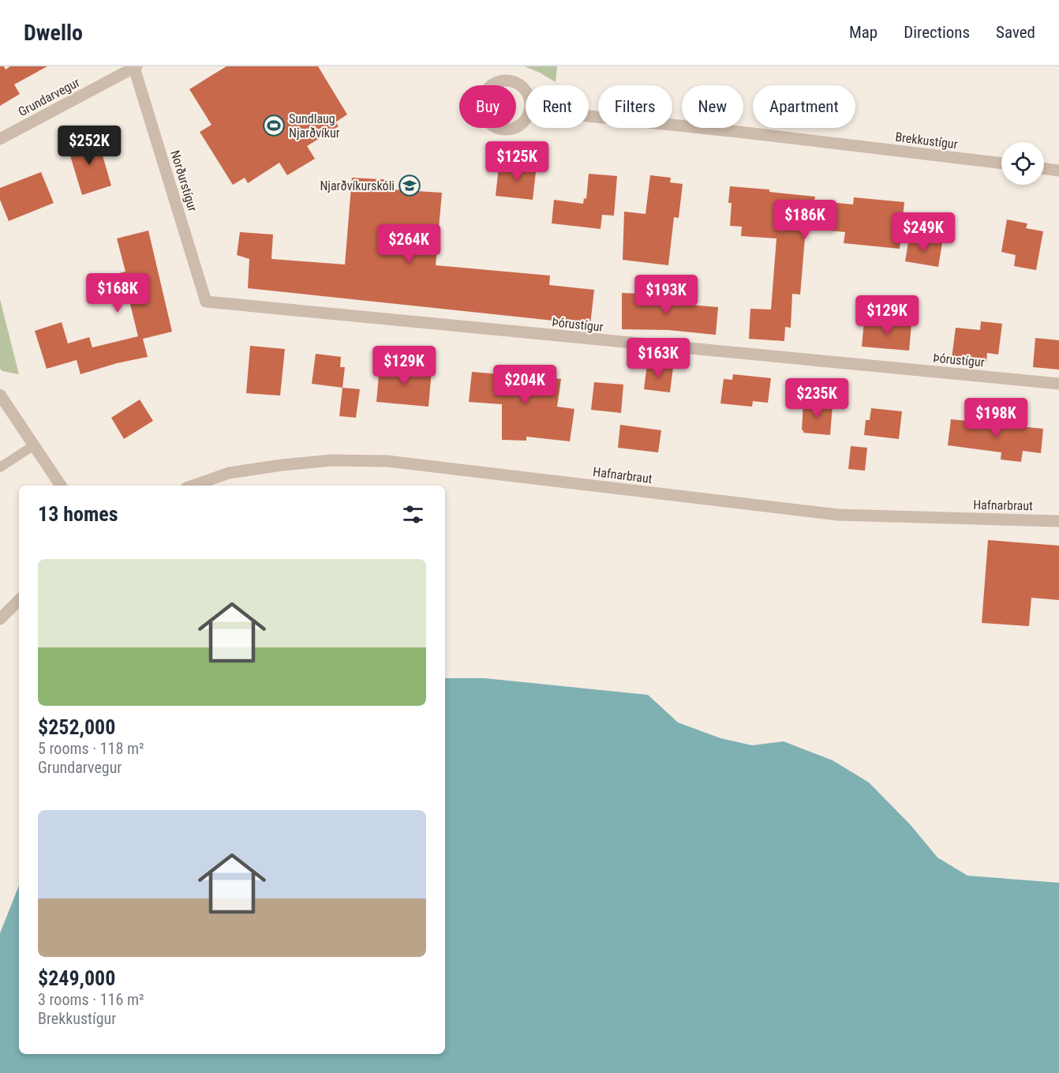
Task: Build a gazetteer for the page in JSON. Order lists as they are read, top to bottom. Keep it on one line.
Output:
{"streets":{"street":["Grundarvegur","Brekkustígur","Norðurstígur","Þórustígur","Hafnarbraut"]},"crossings":[["Grundarvegur","Norðurstígur"],["Norðurstígur","Þórustígur"]],"places":{"sports":["Sundlaug Njarðvíkur"],"school or university":["Njarðvíkurskóli"]},"page":{"header":"Dwello","nav":["Map","Directions","Saved"],"chip":["Buy","Rent","Filters","New","Apartment"],"price":["$252K","$125K","$186K","$249K","$264K","$168K","$193K","$129K","$163K","$129K","$204K","$235K","$198K"],"heading":"13 homes","list":[{"name":"$252,000","note":"5 rooms · 118 m² · Grundarvegur"},{"name":"$249,000","note":"3 rooms · 116 m² · Brekkustígur"}]}}
